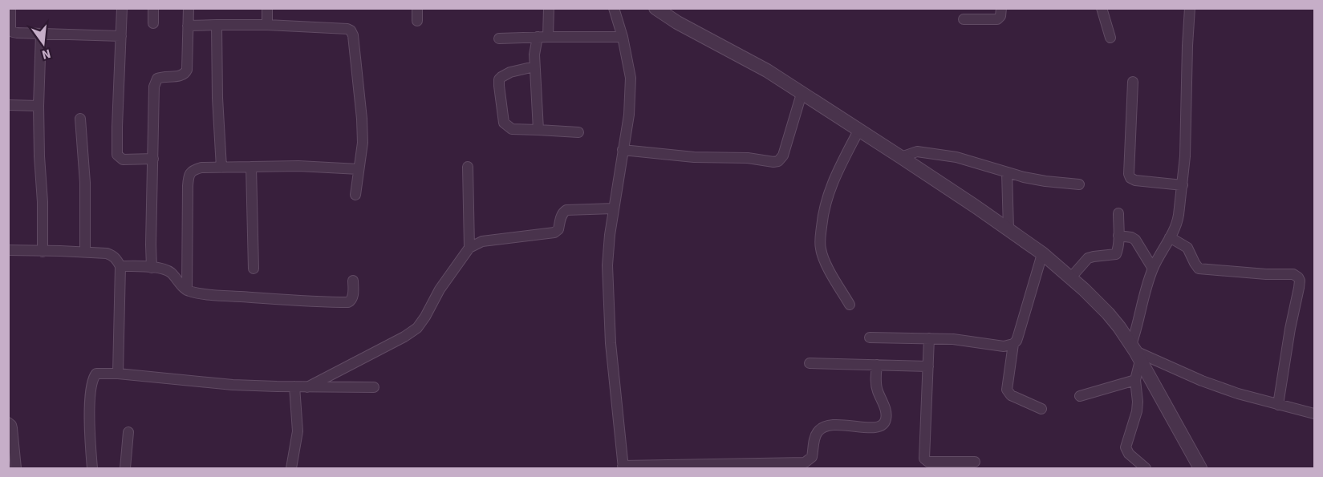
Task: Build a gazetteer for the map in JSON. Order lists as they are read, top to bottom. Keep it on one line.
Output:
{"north":"bottom"}
